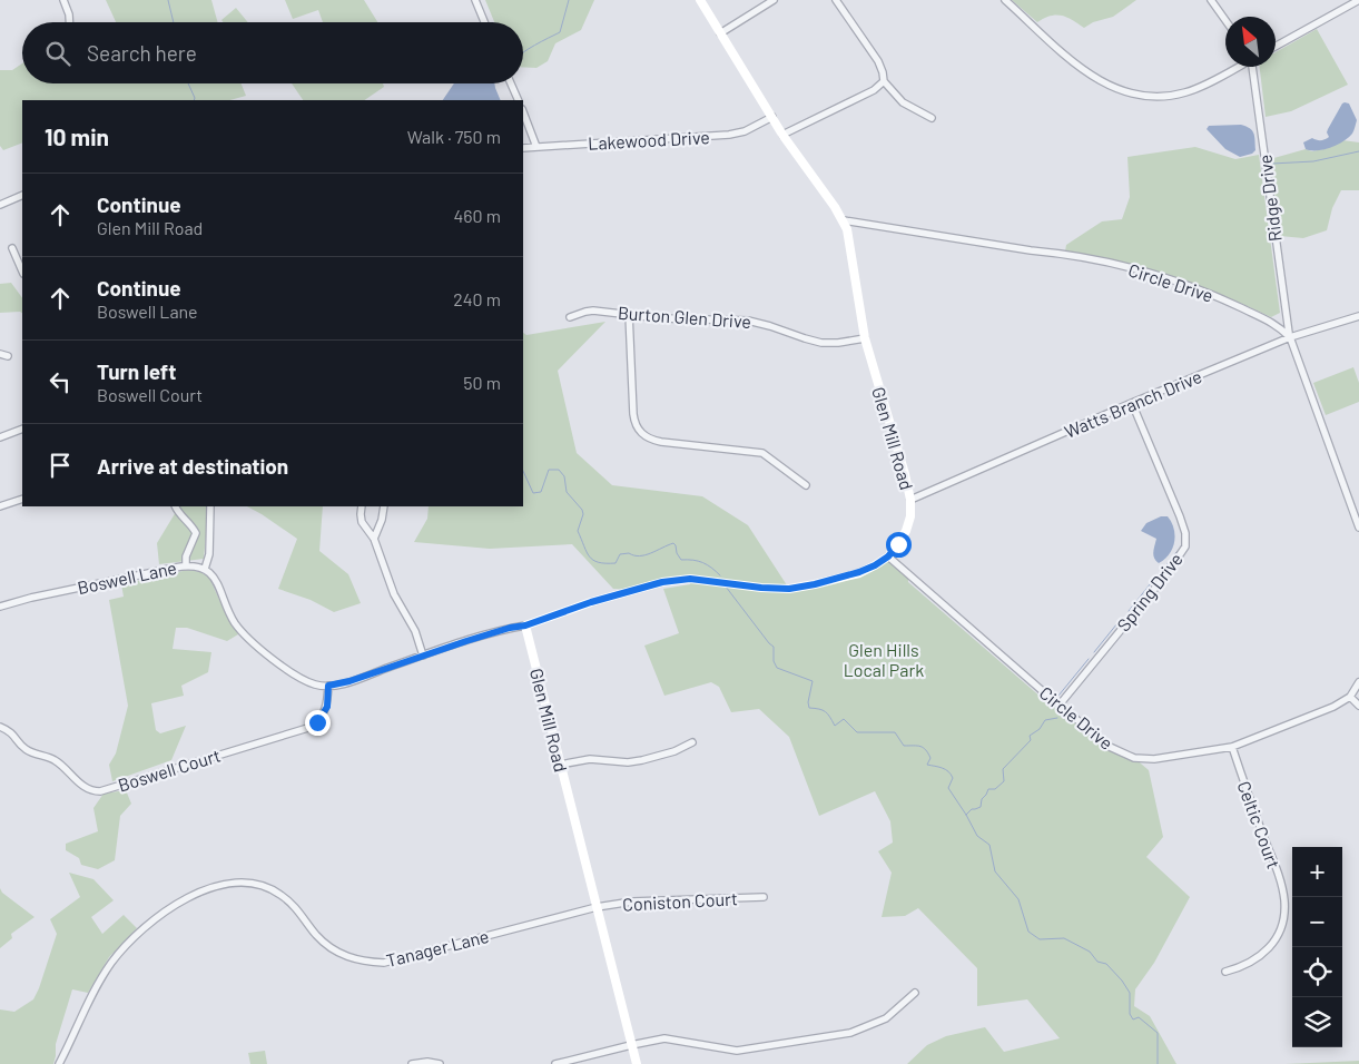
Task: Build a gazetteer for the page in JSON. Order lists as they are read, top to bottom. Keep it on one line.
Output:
{"streets":{"main road":["Glen Mill Road"],"street":["Lakewood Drive","Ridge Drive","Circle Drive","Burton Glen Drive","Watts Branch Drive","Boswell Lane","Spring Drive","Boswell Court","Celtic Court","Coniston Court","Tanager Lane"]},"crossings":[["Lakewood Drive","Glen Mill Road"],["Ridge Drive","Circle Drive"],["Ridge Drive","Watts Branch Drive"],["Circle Drive","Watts Branch Drive"],["Circle Drive","Glen Mill Road"],["Circle Drive","Spring Drive"],["Circle Drive","Celtic Court"],["Burton Glen Drive","Glen Mill Road"],["Watts Branch Drive","Glen Mill Road"],["Watts Branch Drive","Spring Drive"],["Glen Mill Road","Coniston Court"],["Glen Mill Road","Tanager Lane"],["Coniston Court","Tanager Lane"]],"parks":["Glen Hills Local Park"],"north":"top left","page":{"search":"Search here","heading":["10 min","Walk · 750 m"],"list":[["Continue","Glen Mill Road","460 m"],["Continue","Boswell Lane","240 m"],["Turn left","Boswell Court","50 m"],"Arrive at destination"],"map_buttons":["+","−"]}}
